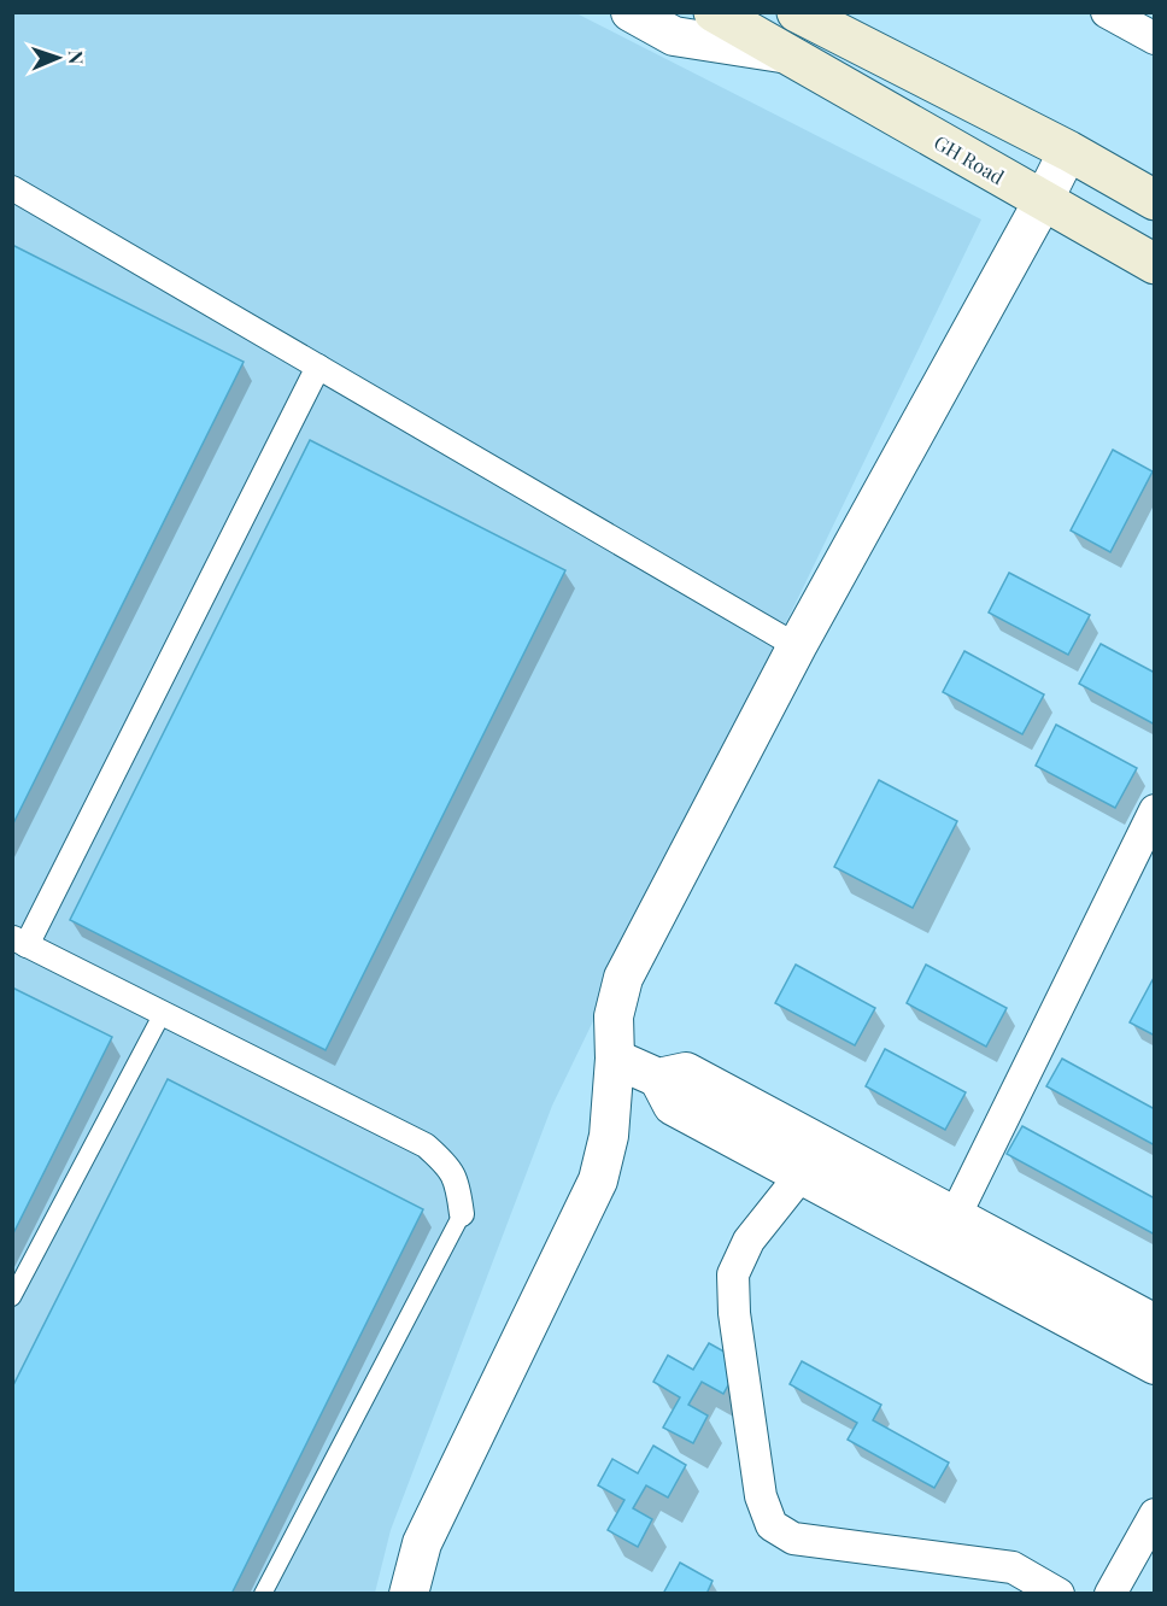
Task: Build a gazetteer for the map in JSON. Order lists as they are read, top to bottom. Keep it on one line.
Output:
{"streets":{"main road":["GH Road"]},"north":"right"}
